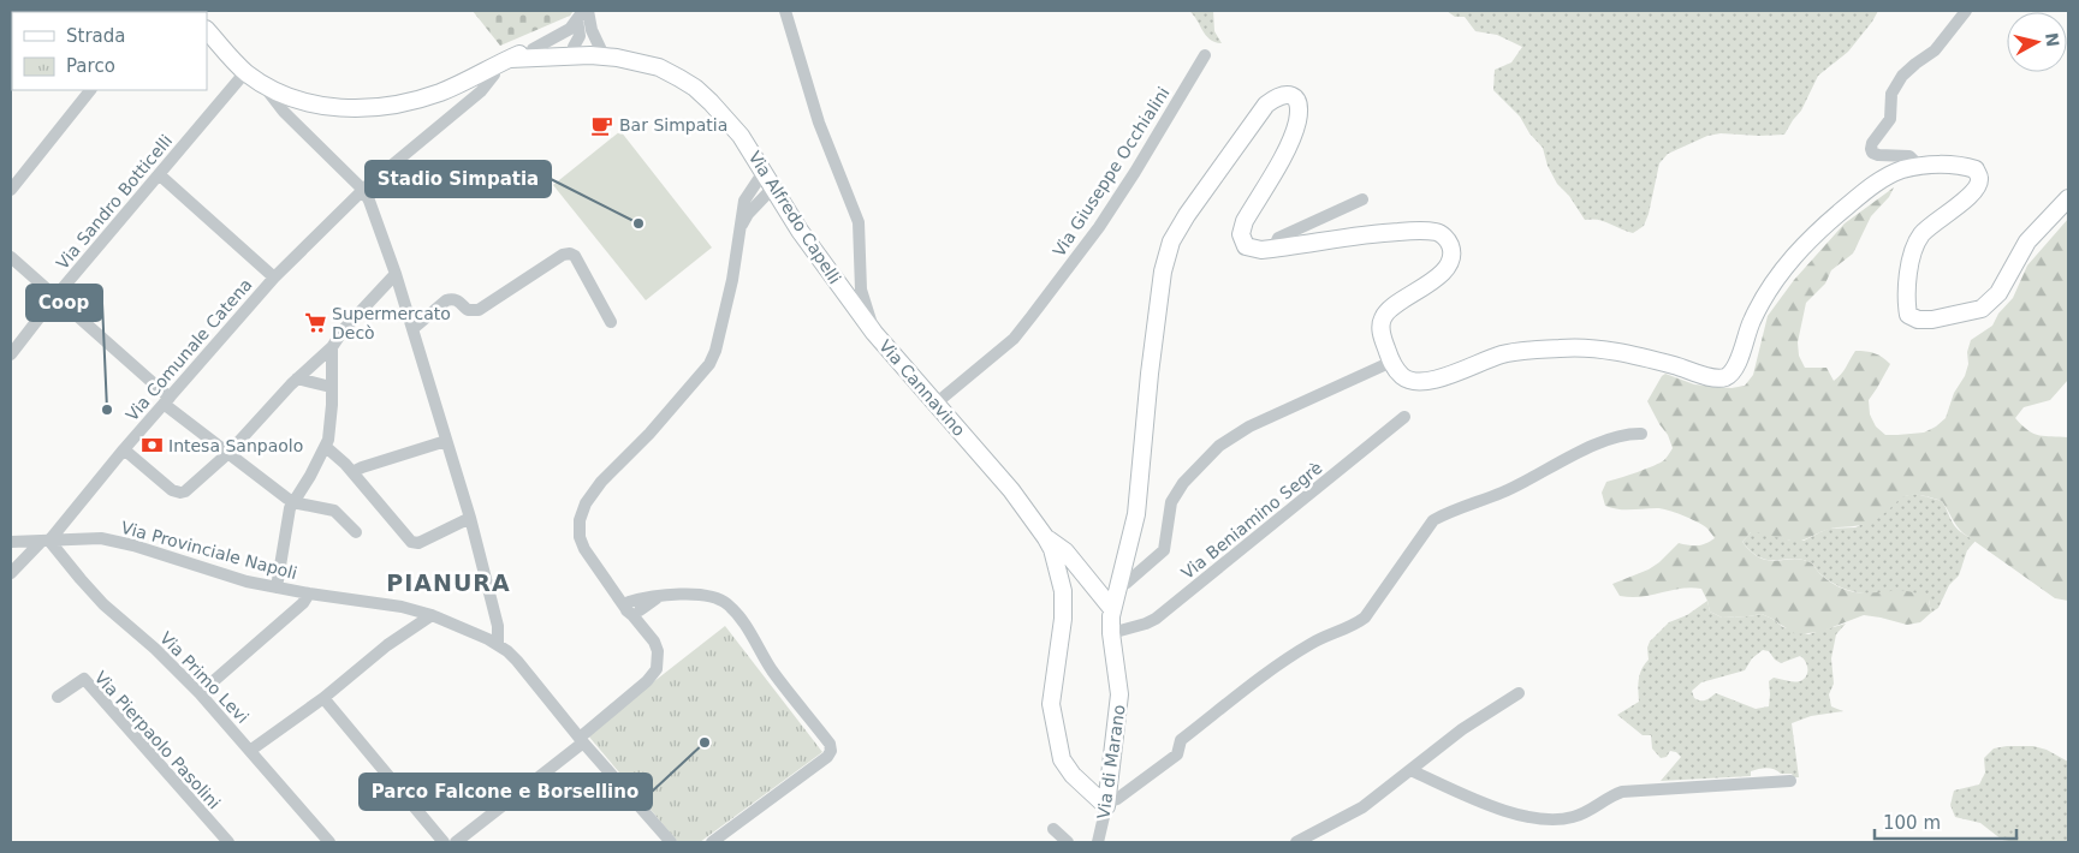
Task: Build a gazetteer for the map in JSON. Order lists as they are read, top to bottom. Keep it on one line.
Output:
{"streets":{"street":["Via Giuseppe Occhialini","Via Sandro Botticelli","Via Alfredo Capelli","Via Comunale Catena","Via Cannavino","Via Beniamino Segrè","Via Provinciale Napoli","Via Primo Levi","Via Pierpaolo Pasolini","Via di Marano"]},"crossings":[["Via Giuseppe Occhialini","Via Cannavino"],["Via Sandro Botticelli","Via Alfredo Capelli"],["Via Alfredo Capelli","Via Comunale Catena"],["Via Alfredo Capelli","Via Cannavino"],["Via Comunale Catena","Via Provinciale Napoli"],["Via Comunale Catena","Via Primo Levi"],["Via Cannavino","Via di Marano"],["Via Beniamino Segrè","Via di Marano"],["Via Provinciale Napoli","Via Primo Levi"]],"districts":["PIANURA"],"places":{"cafe":["Bar Simpatia"],"other":["Stadio Simpatia","Coop","Parco Falcone e Borsellino"],"supermarket":["Supermercato Decò"],"bank":["Intesa Sanpaolo"]},"legend":["Strada","Parco"],"scale_bar":"100 m","north":"right"}
